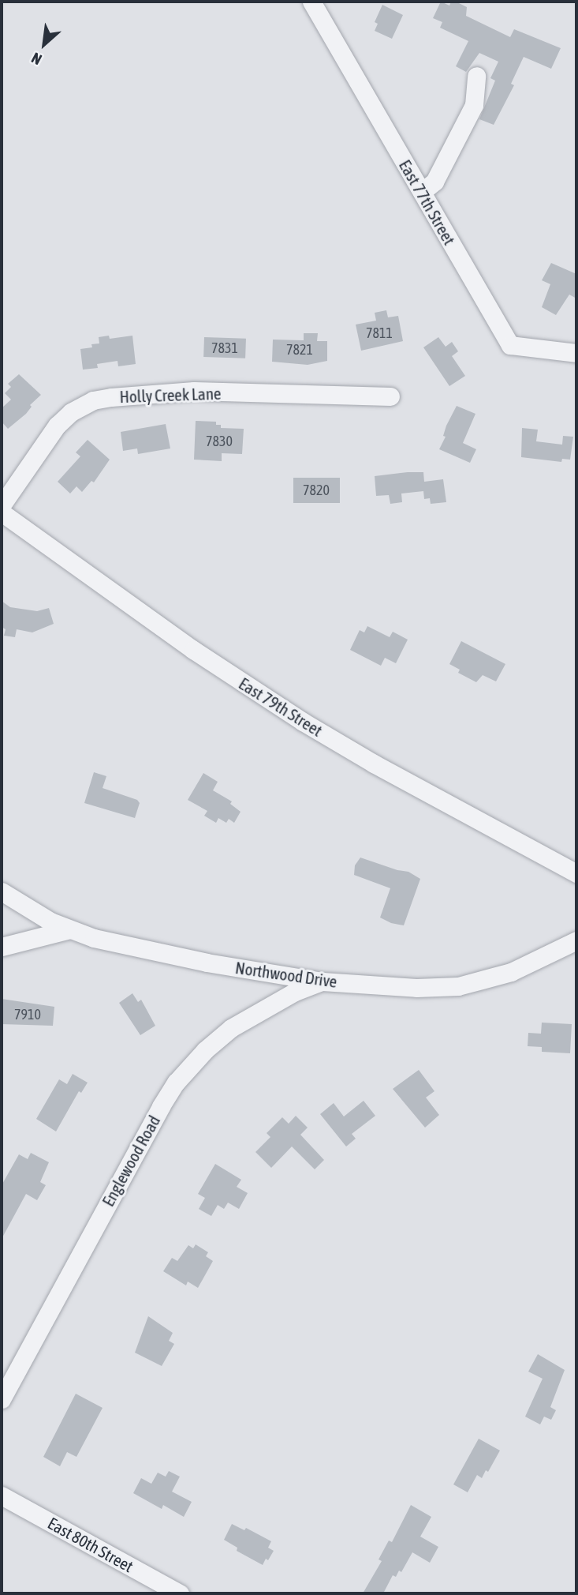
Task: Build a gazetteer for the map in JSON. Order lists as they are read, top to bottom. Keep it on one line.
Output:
{"streets":{"street":["East 77th Street","Holly Creek Lane","East 79th Street","Northwood Drive","Englewood Road","East 80th Street"]},"crossings":[["Northwood Drive","Englewood Road"]],"house_numbers":["7811","7831","7821","7830","7820","7910"],"north":"bottom left"}
